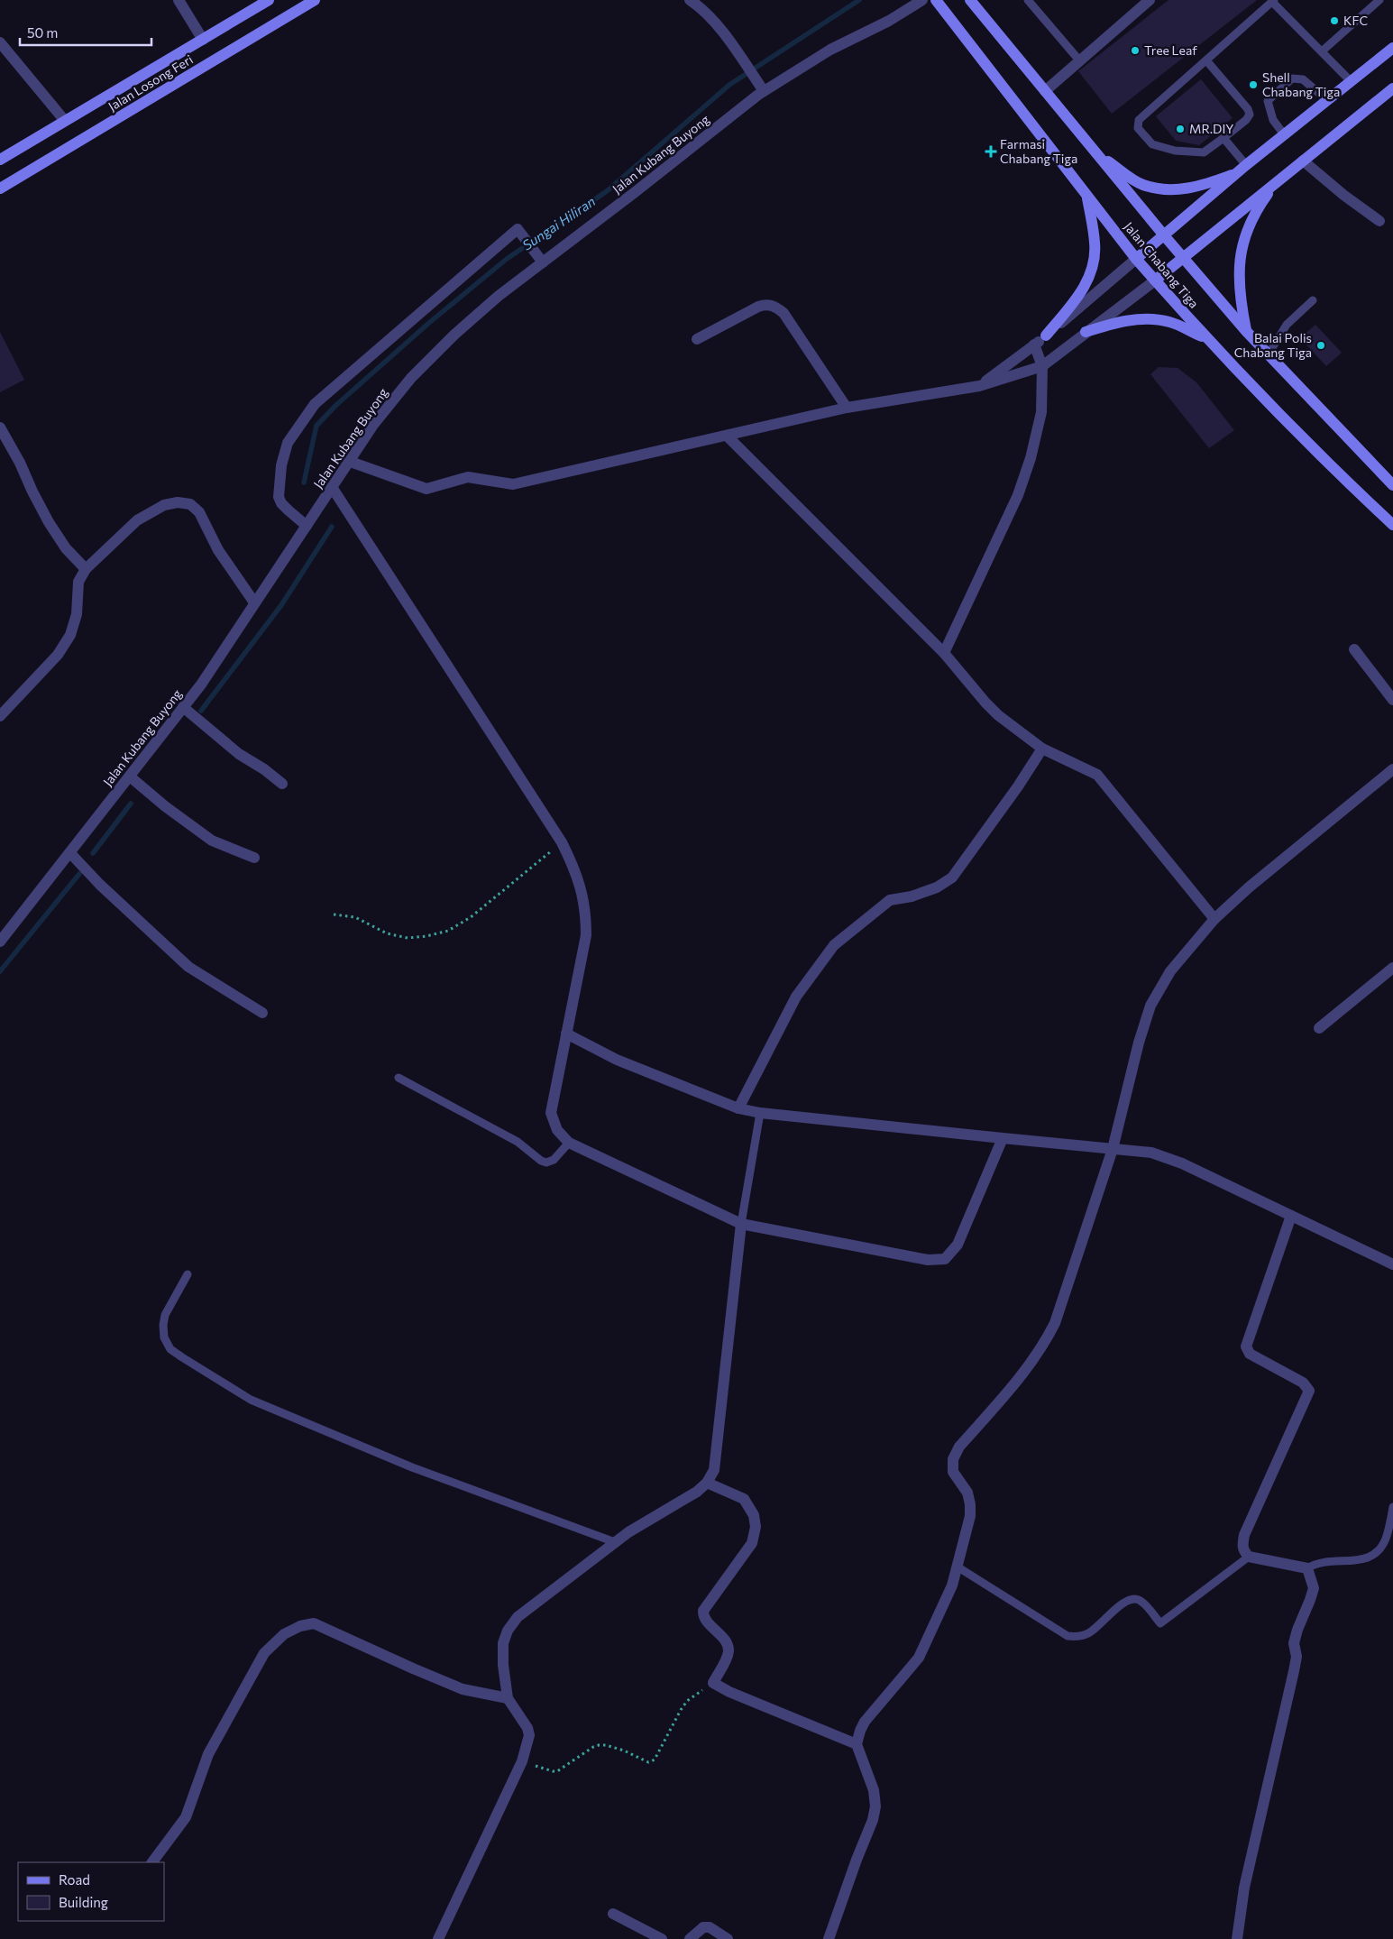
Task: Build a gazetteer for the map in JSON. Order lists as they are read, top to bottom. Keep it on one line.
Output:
{"streets":{"main road":["Jalan Losong Feri","Jalan Chabang Tiga"],"street":["Jalan Kubang Buyong"]},"water":["Sungai Hiliran"],"places":{"other":["KFC","Tree Leaf","Shell Chabang Tiga","MR.DIY","Balai Polis Chabang Tiga"],"health":["Farmasi Chabang Tiga"]},"legend":["Road","Building"],"scale_bar":"50 m"}
